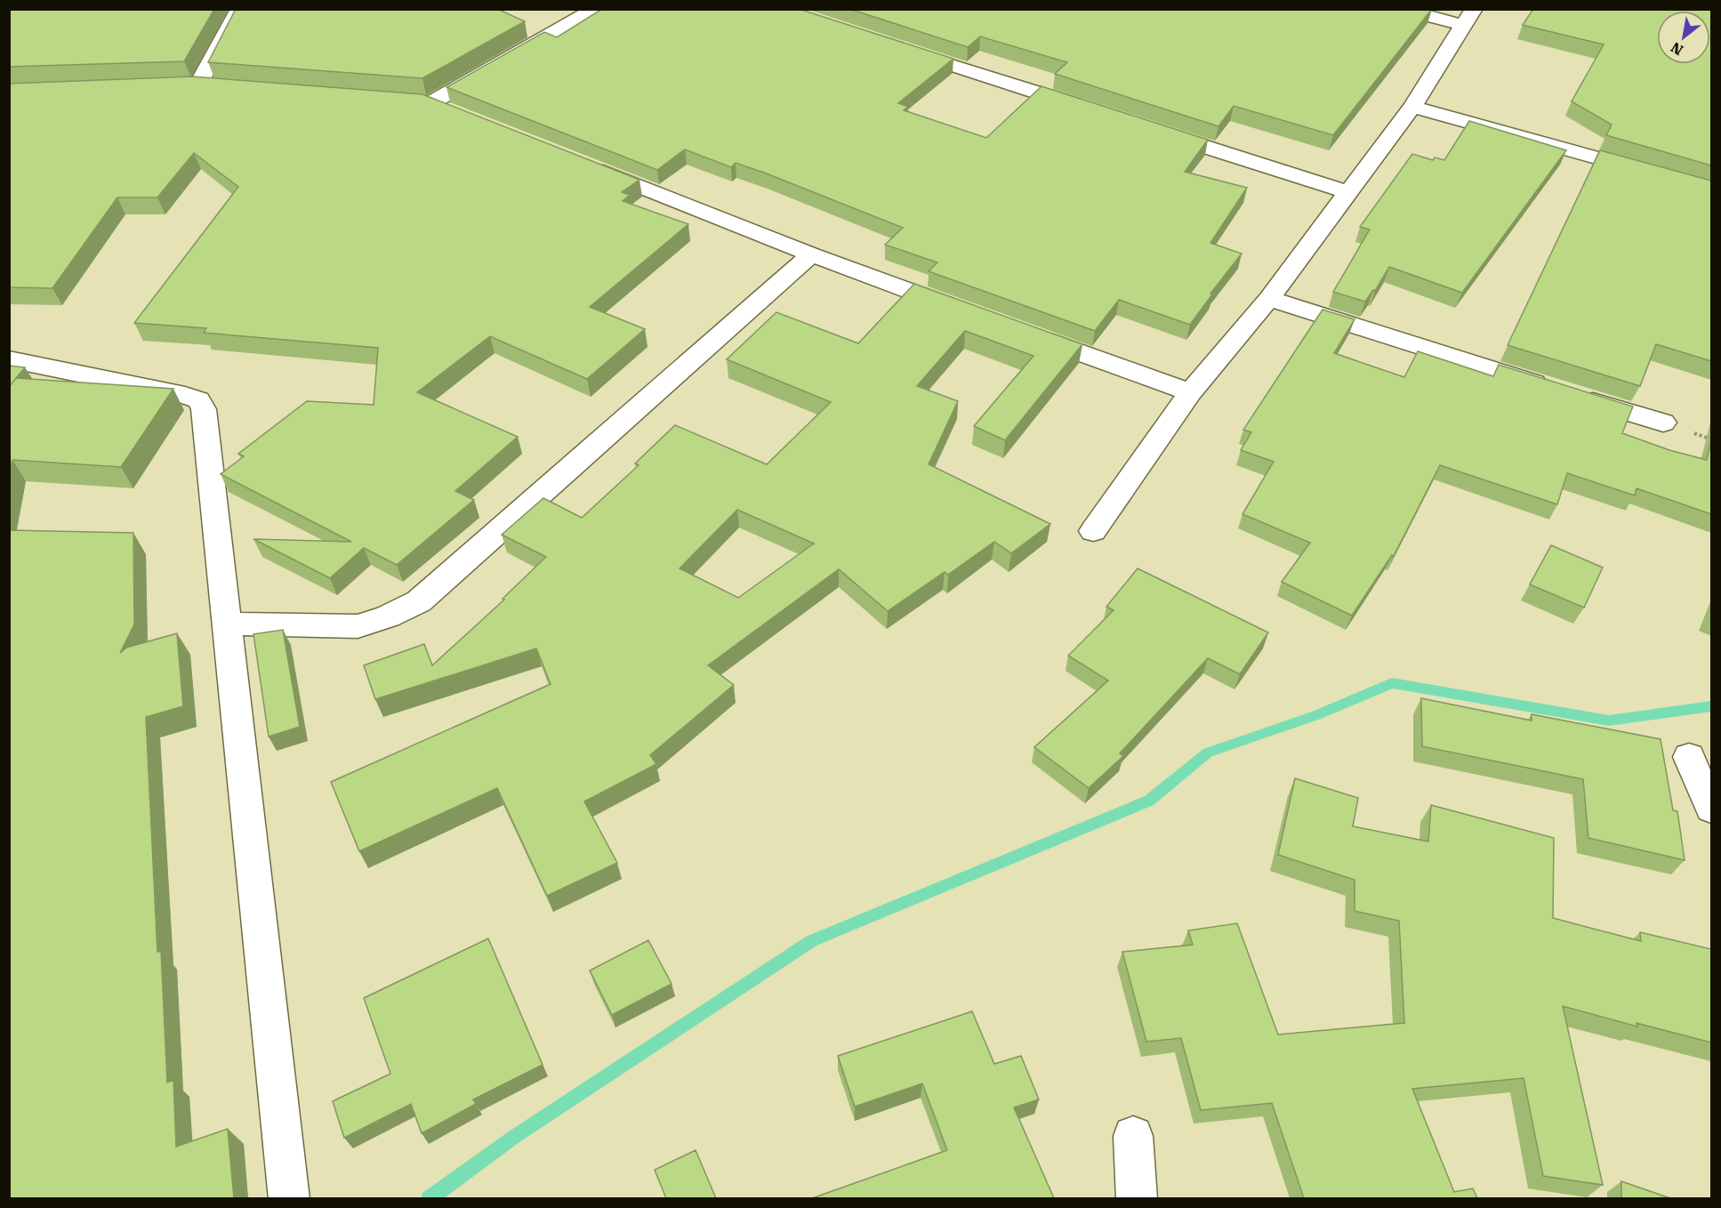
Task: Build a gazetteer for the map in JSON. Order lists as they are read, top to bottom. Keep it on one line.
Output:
{"north":"bottom left"}
